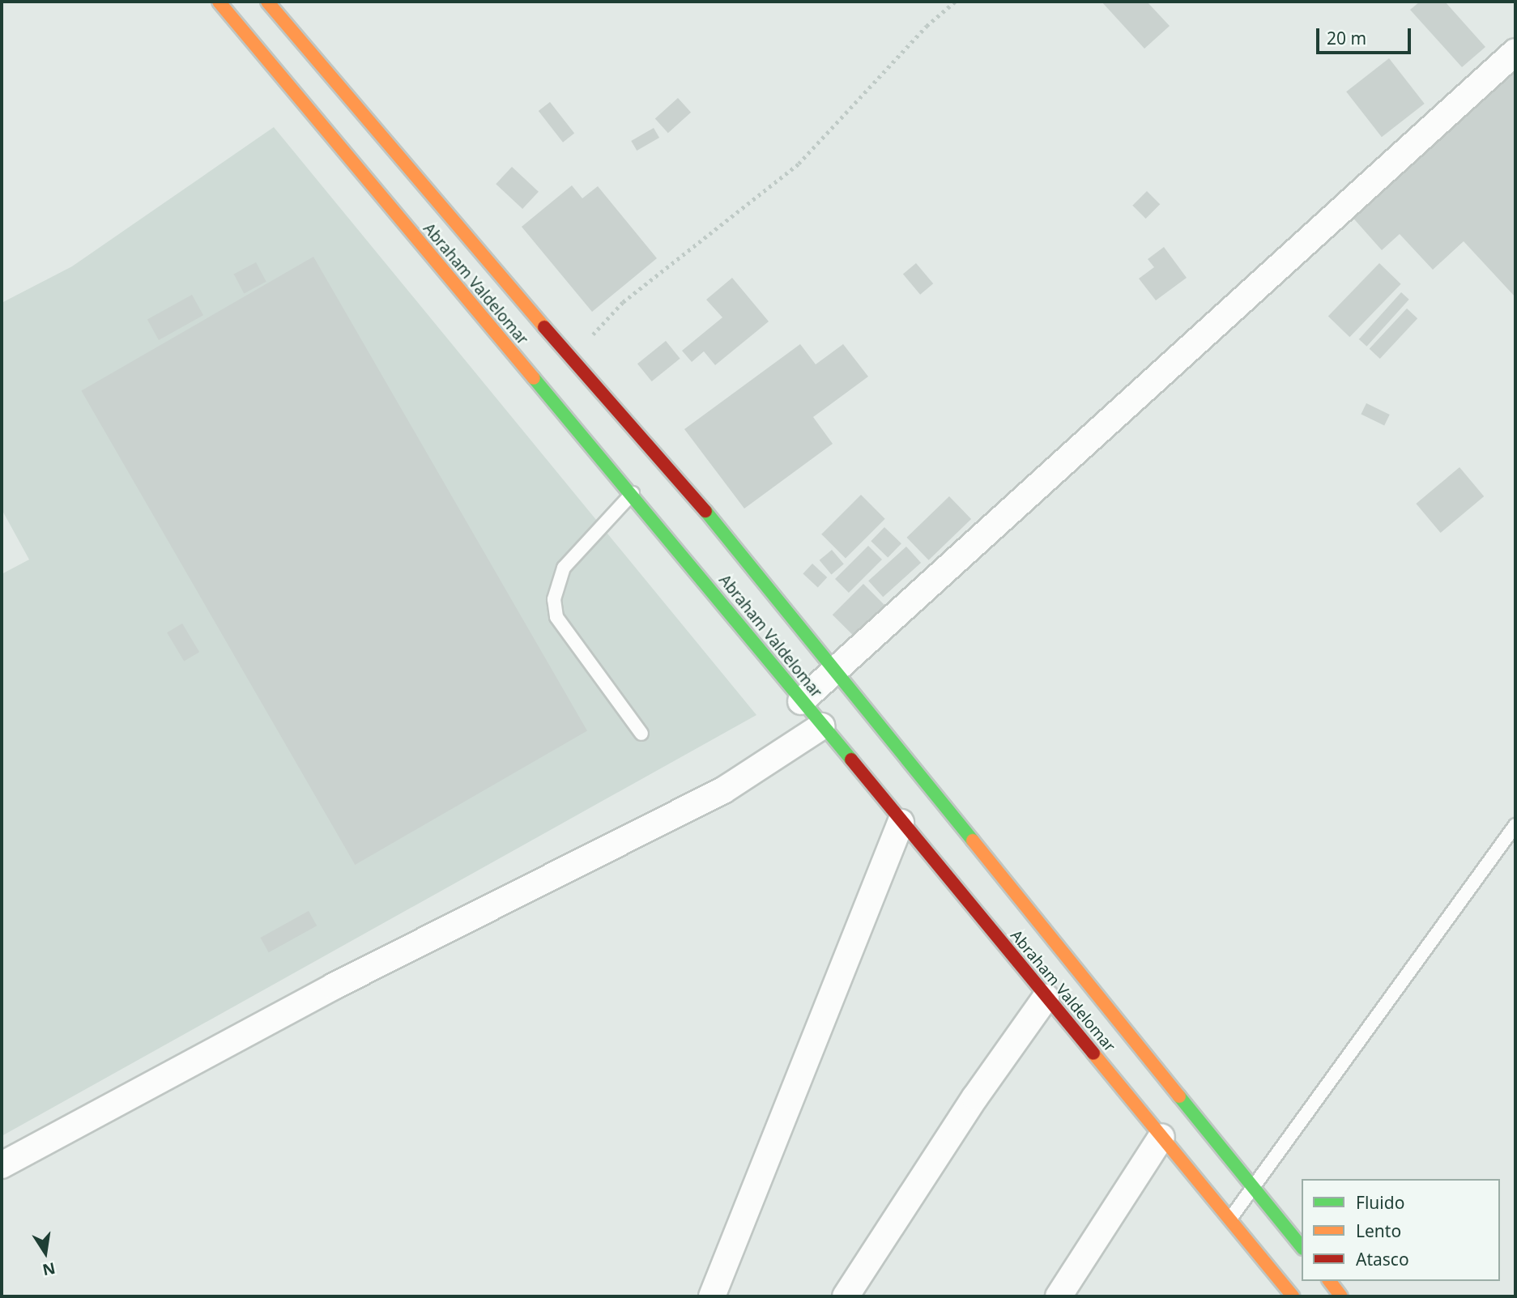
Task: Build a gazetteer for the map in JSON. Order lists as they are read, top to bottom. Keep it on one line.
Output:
{"streets":{"main road":["Abraham Valdelomar"]},"legend":["Fluido","Lento","Atasco"],"scale_bar":"20 m","north":"bottom"}
